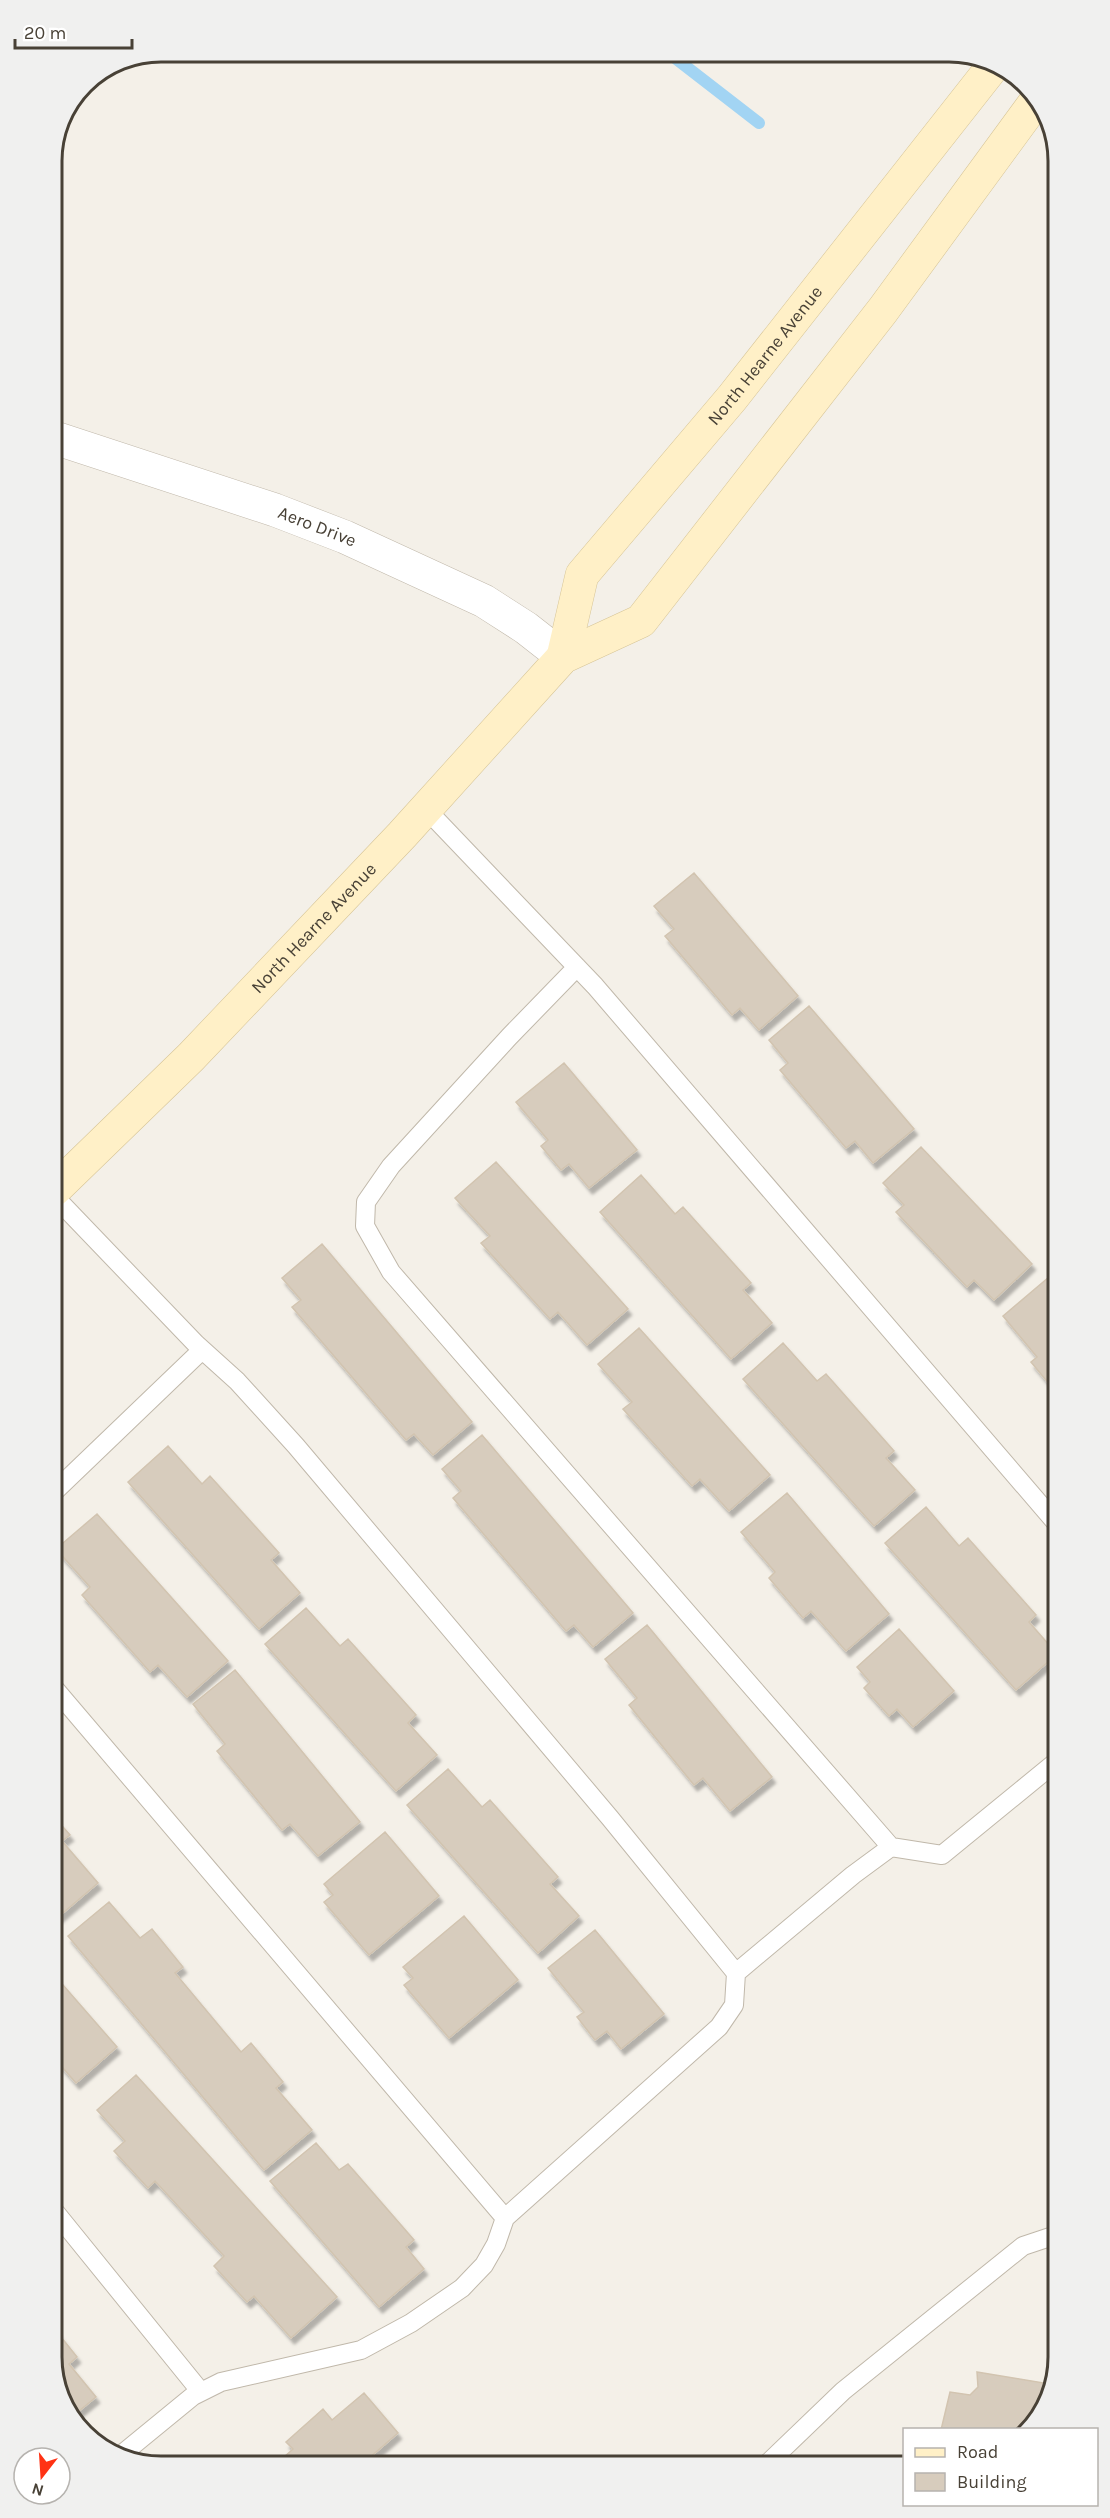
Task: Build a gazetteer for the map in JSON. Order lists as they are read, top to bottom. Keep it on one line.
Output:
{"streets":{"main road":["North Hearne Avenue"],"street":["Aero Drive"]},"crossings":[["North Hearne Avenue","Aero Drive"]],"legend":["Road","Building"],"scale_bar":"20 m","north":"bottom"}
